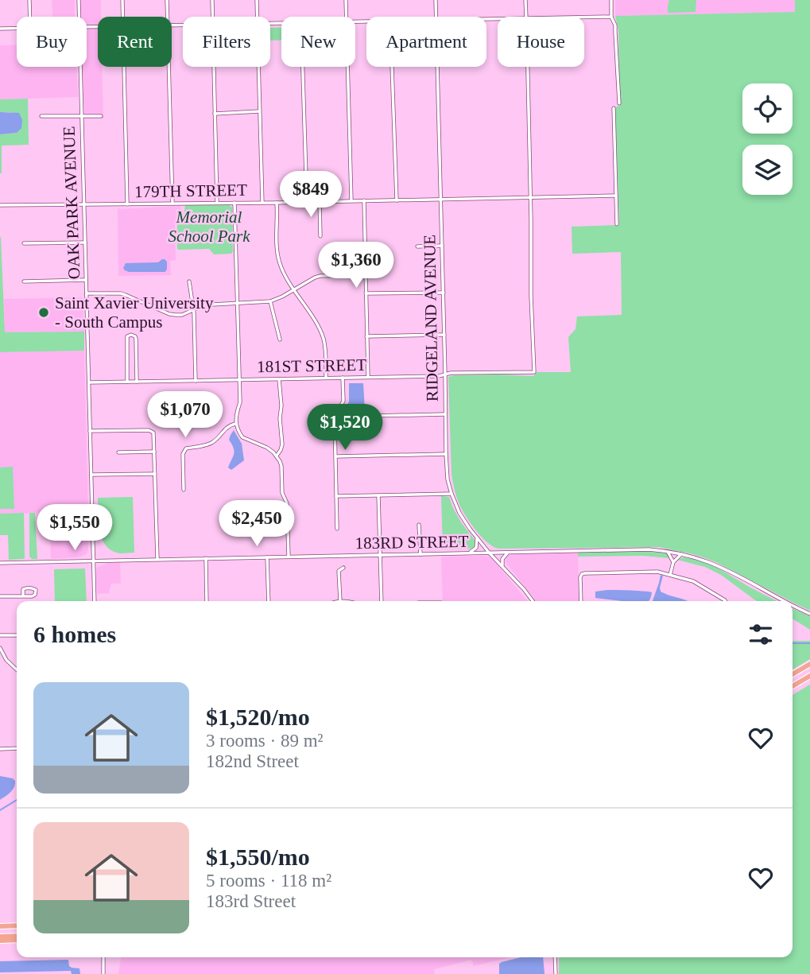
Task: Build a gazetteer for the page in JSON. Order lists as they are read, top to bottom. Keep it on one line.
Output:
{"streets":{"street":["179TH STREET","OAK PARK AVENUE","RIDGELAND AVENUE","181ST STREET","183RD STREET"]},"crossings":[["179TH STREET","OAK PARK AVENUE"],["179TH STREET","RIDGELAND AVENUE"],["179TH STREET","181ST STREET"],["OAK PARK AVENUE","181ST STREET"],["OAK PARK AVENUE","183RD STREET"],["RIDGELAND AVENUE","181ST STREET"],["RIDGELAND AVENUE","183RD STREET"]],"parks":["Memorial School Park"],"places":["Saint Xavier University - South Campus"],"page":{"chip":["Buy","Rent","Filters","New","Apartment","House"],"price":["$849","$1,360","$1,070","$1,520","$2,450","$1,550"],"heading":"6 homes","list":[{"name":"$1,520/mo","note":"3 rooms · 89 m² · 182nd Street"},{"name":"$1,550/mo","note":"5 rooms · 118 m² · 183rd Street"}]}}
